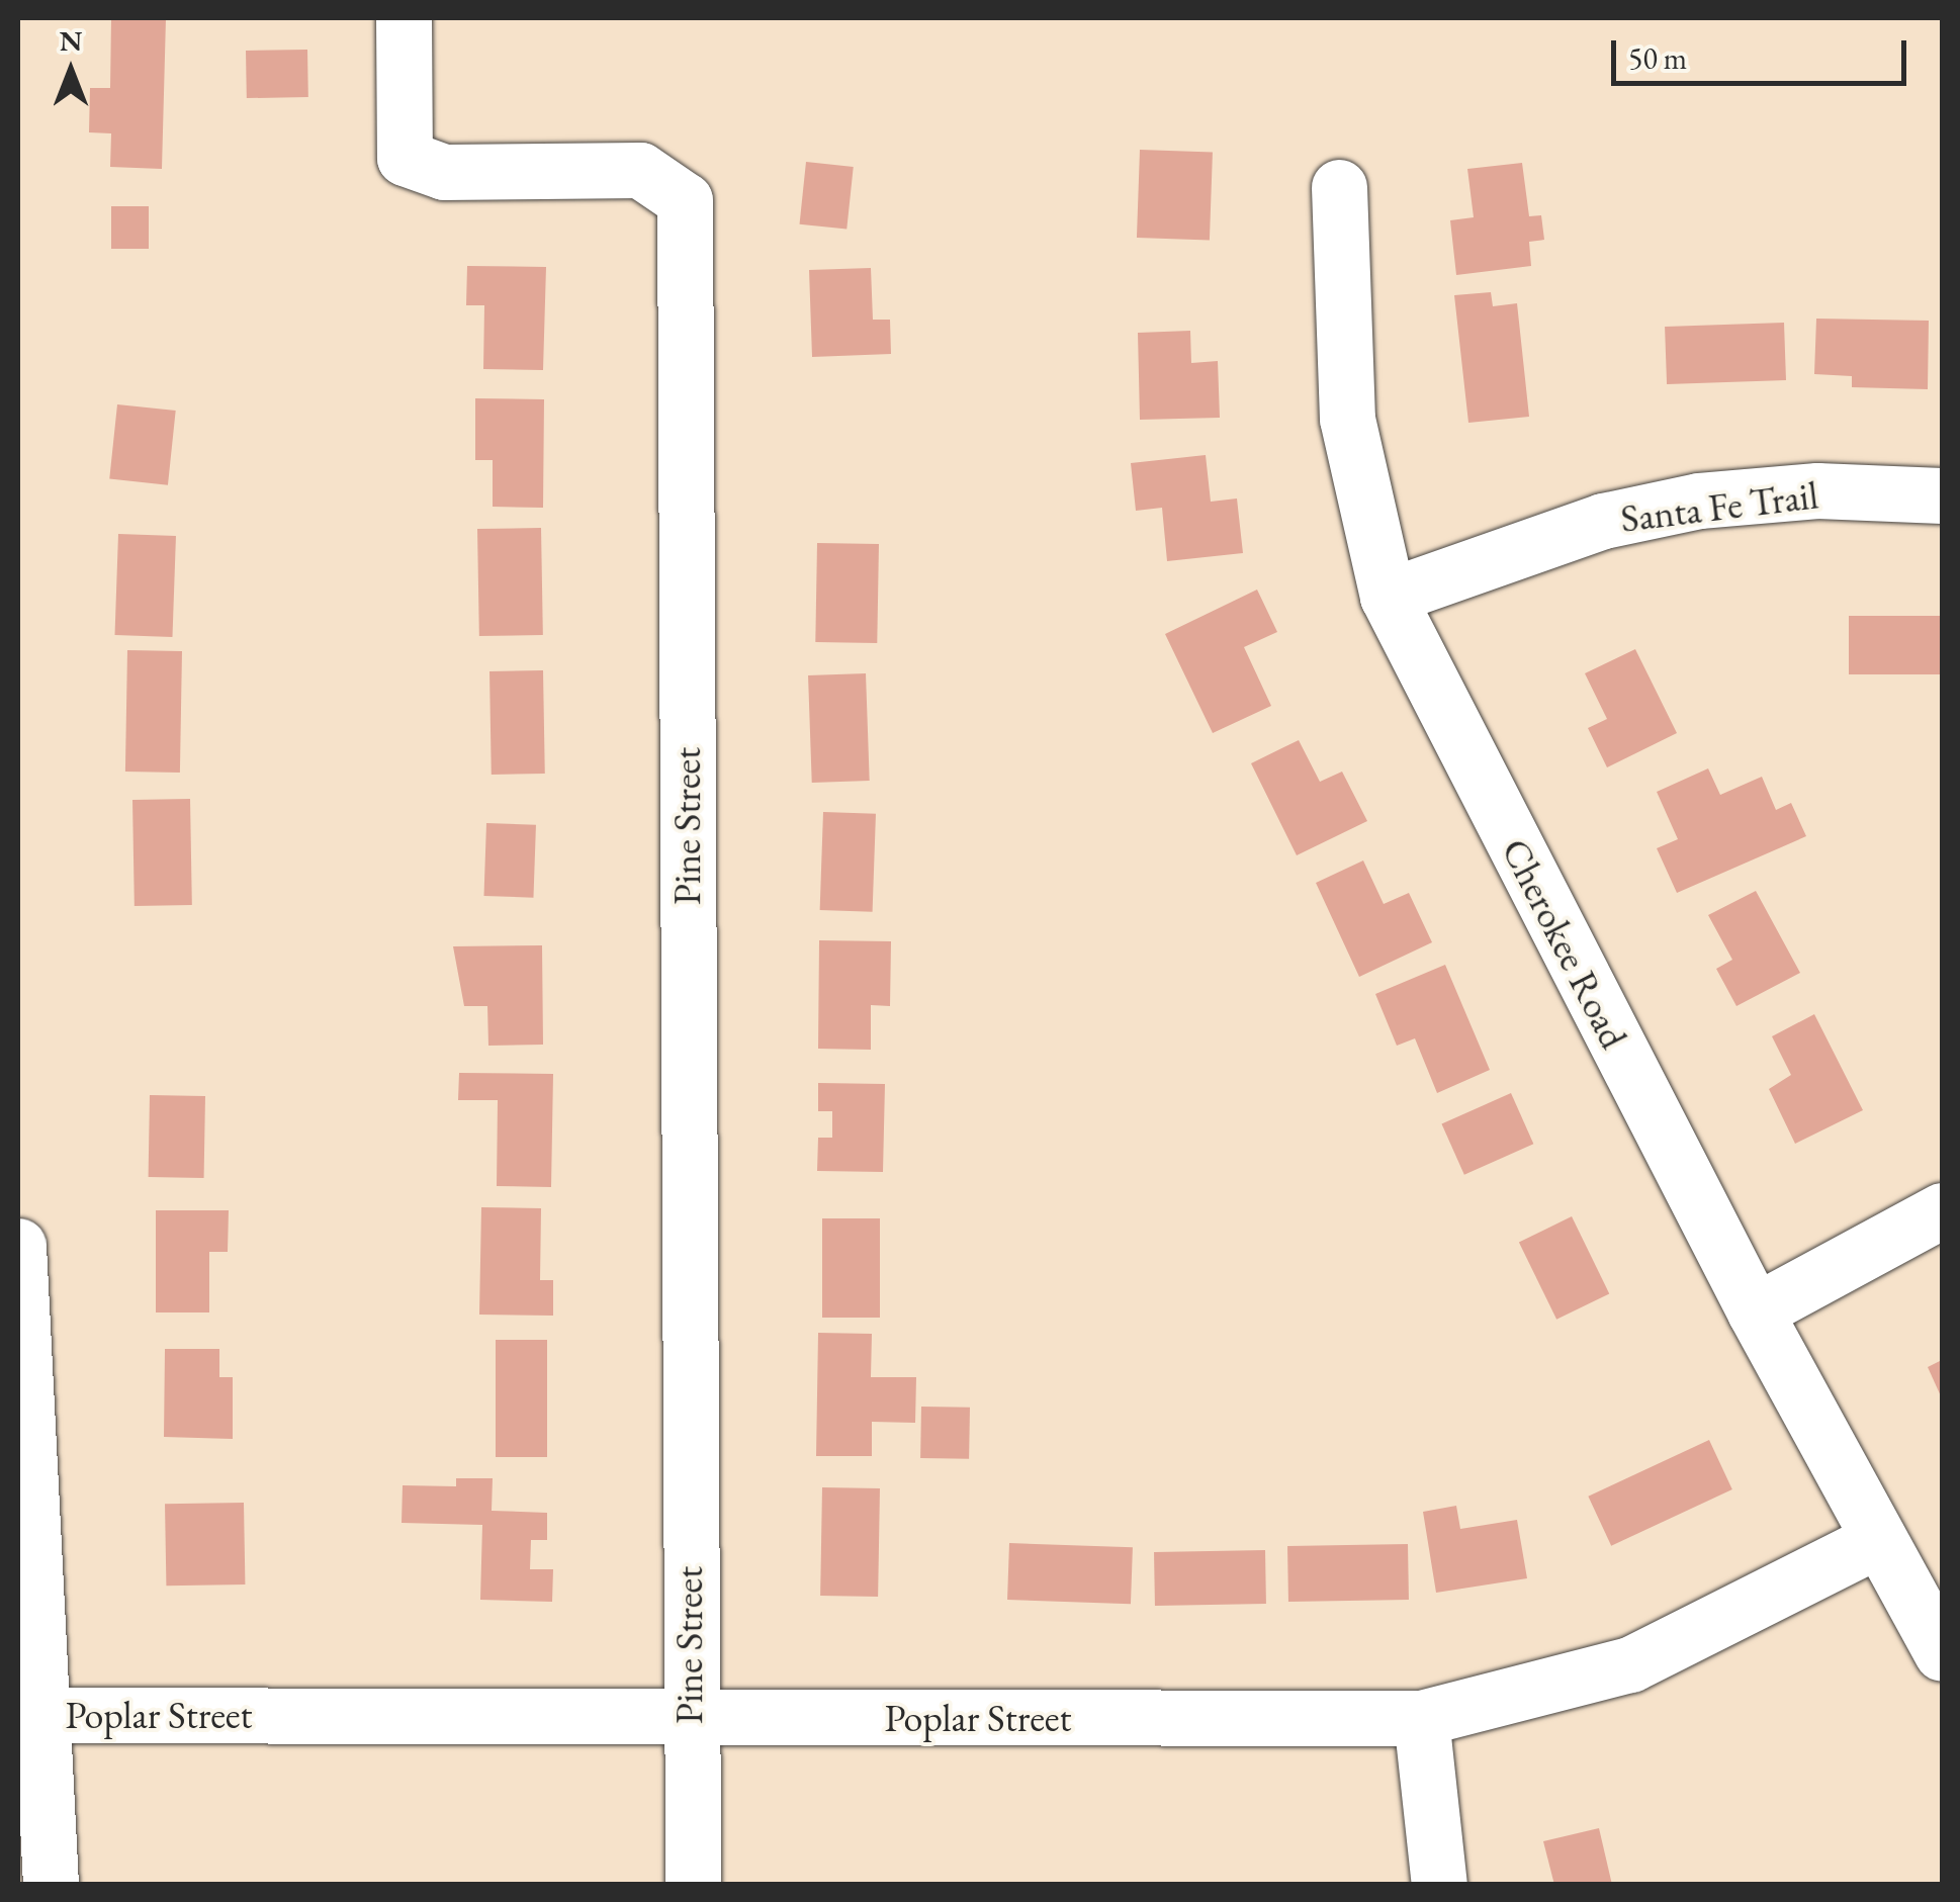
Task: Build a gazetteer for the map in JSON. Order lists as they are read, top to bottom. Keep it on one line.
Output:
{"streets":{"street":["Santa Fe Trail","Pine Street","Cherokee Road","Poplar Street"]},"crossings":[["Santa Fe Trail","Cherokee Road"],["Pine Street","Poplar Street"],["Cherokee Road","Poplar Street"]],"scale_bar":"50 m","north":"top"}
